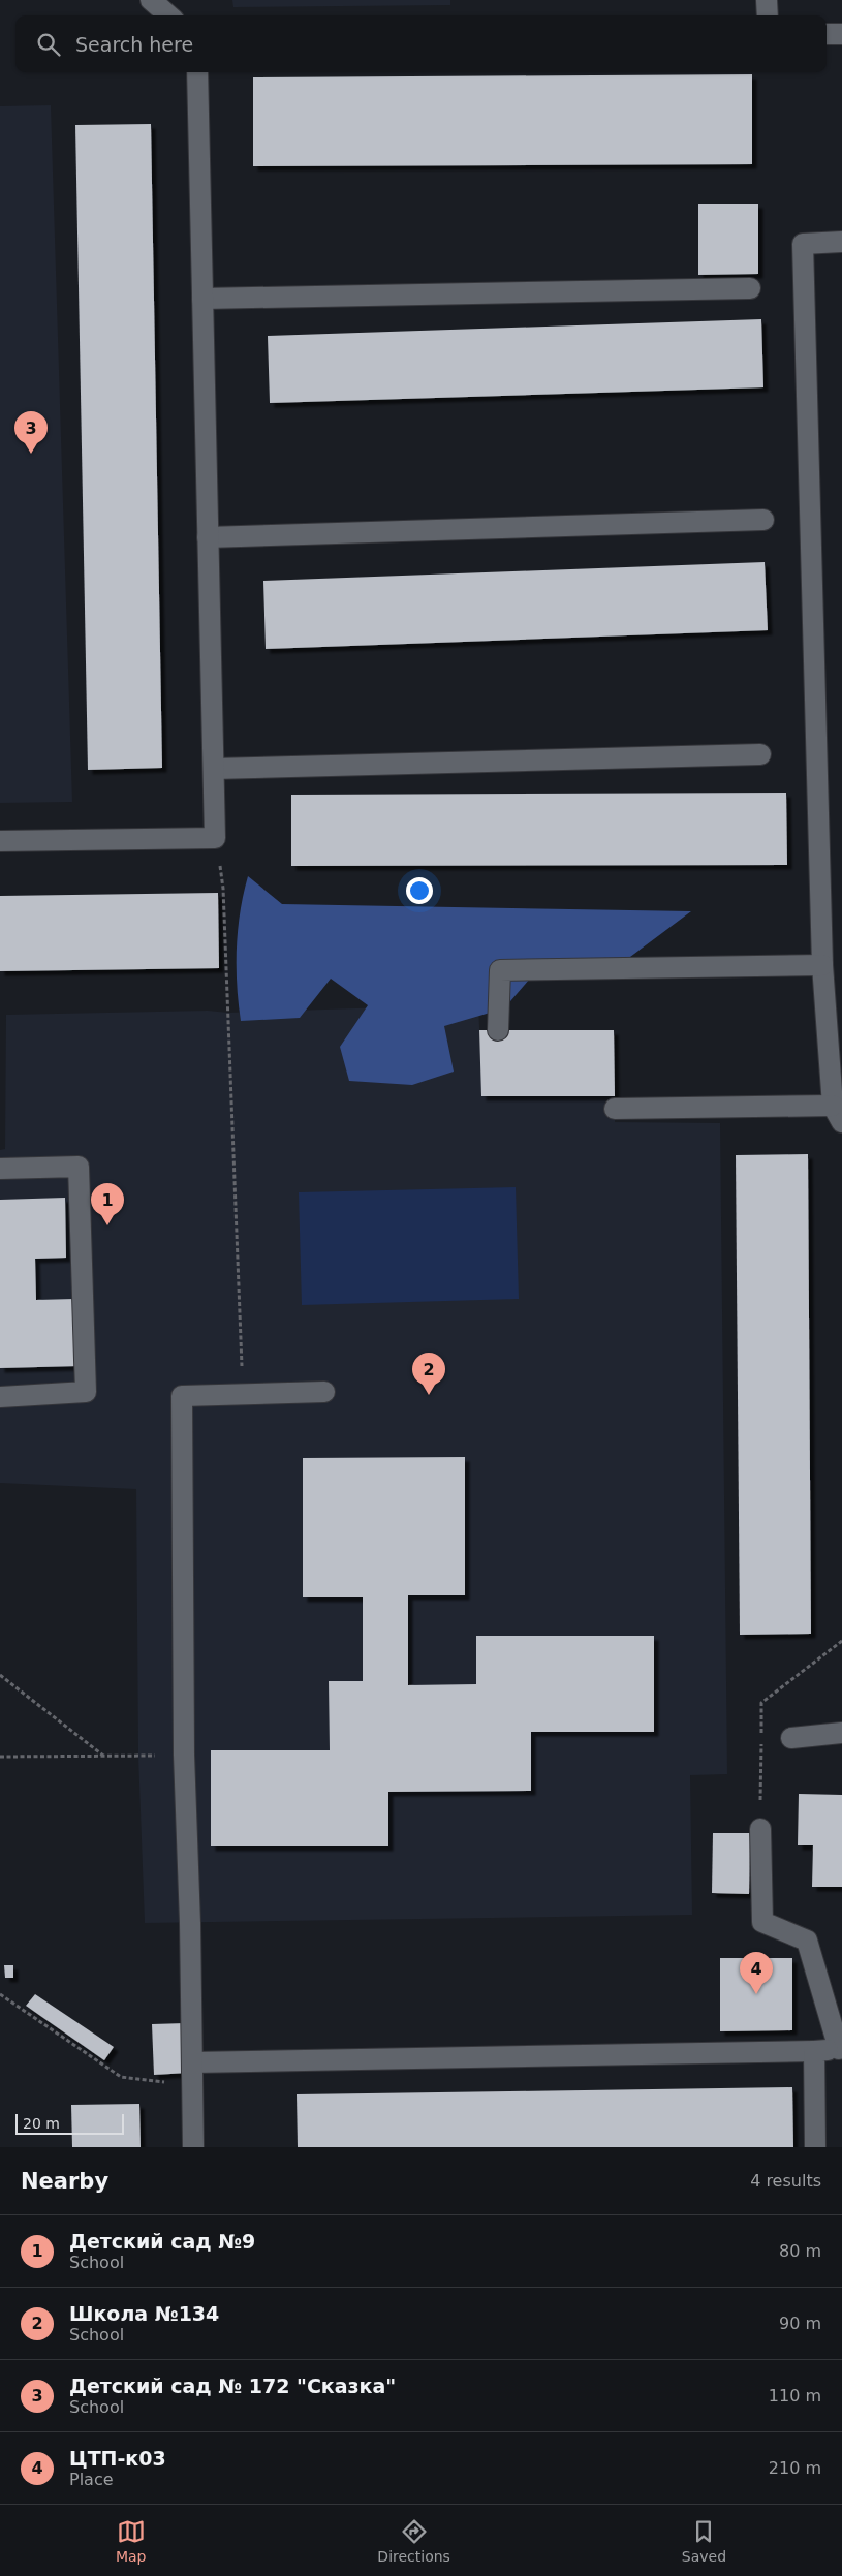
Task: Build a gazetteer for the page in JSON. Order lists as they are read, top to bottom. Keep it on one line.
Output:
{"scale_bar":"20 m","page":{"search":"Search here","pins":["3","1","2","4"],"scale":"20 m","heading":["Nearby","4 results"],"list":[{"mark":"1","name":"Детский сад №9","note":"School","value":"80 m"},{"mark":"2","name":"Школа №134","note":"School","value":"90 m"},{"mark":"3","name":"Детский сад № 172 \"Сказка\"","note":"School","value":"110 m"},{"mark":"4","name":"ЦТП-к03","note":"Place","value":"210 m"}],"nav":["Map","Directions","Saved"]}}
